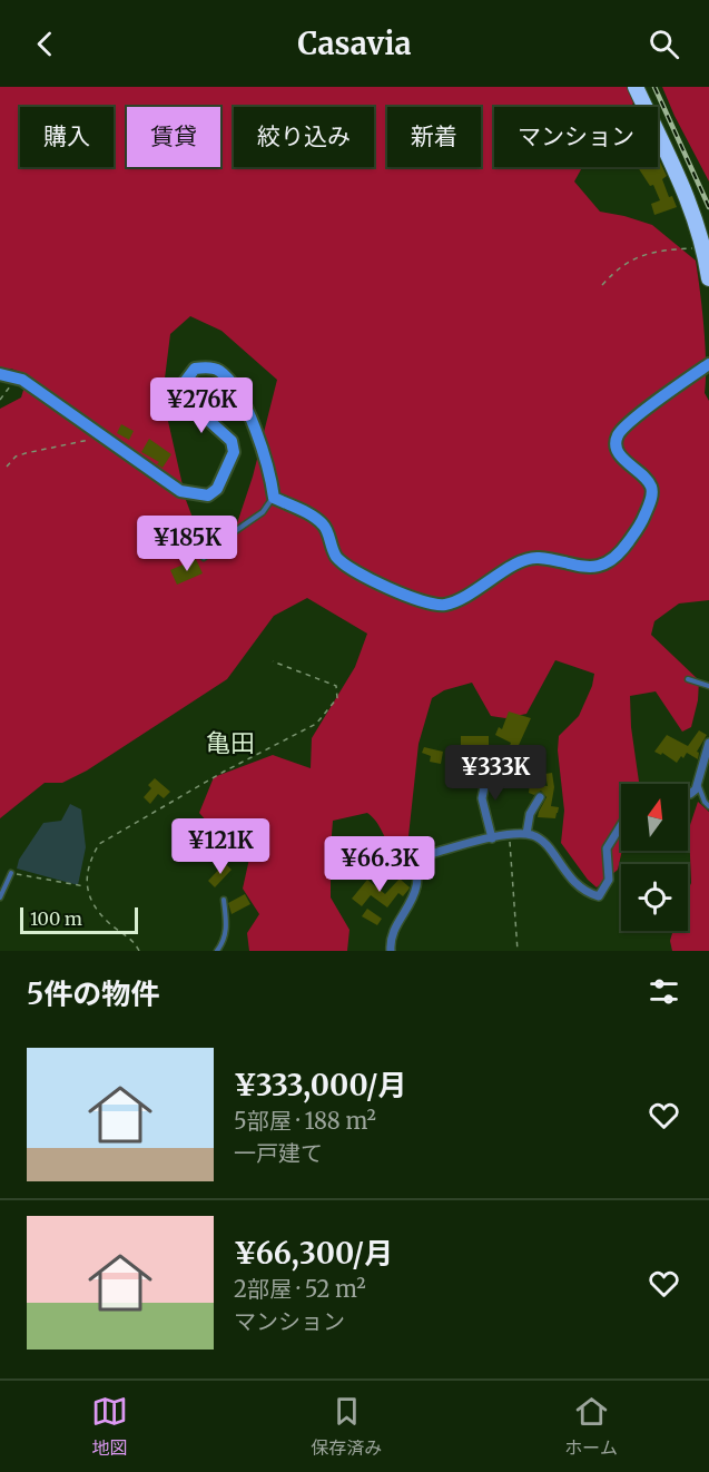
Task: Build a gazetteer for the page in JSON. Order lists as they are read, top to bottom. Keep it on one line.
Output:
{"districts":["亀田"],"scale_bar":"100 m","north":"top","page":{"header":"Casavia","chip":["購入","賃貸","絞り込み","新着","マンション"],"price":["¥276K","¥185K","¥333K","¥121K","¥66.3K"],"scale":"100 m","heading":"5件の物件","list":[{"name":"¥333,000/月","note":"5部屋 · 188 m² · 一戸建て"},{"name":"¥66,300/月","note":"2部屋 · 52 m² · マンション"}],"tabs":["地図","保存済み","ホーム"]}}
